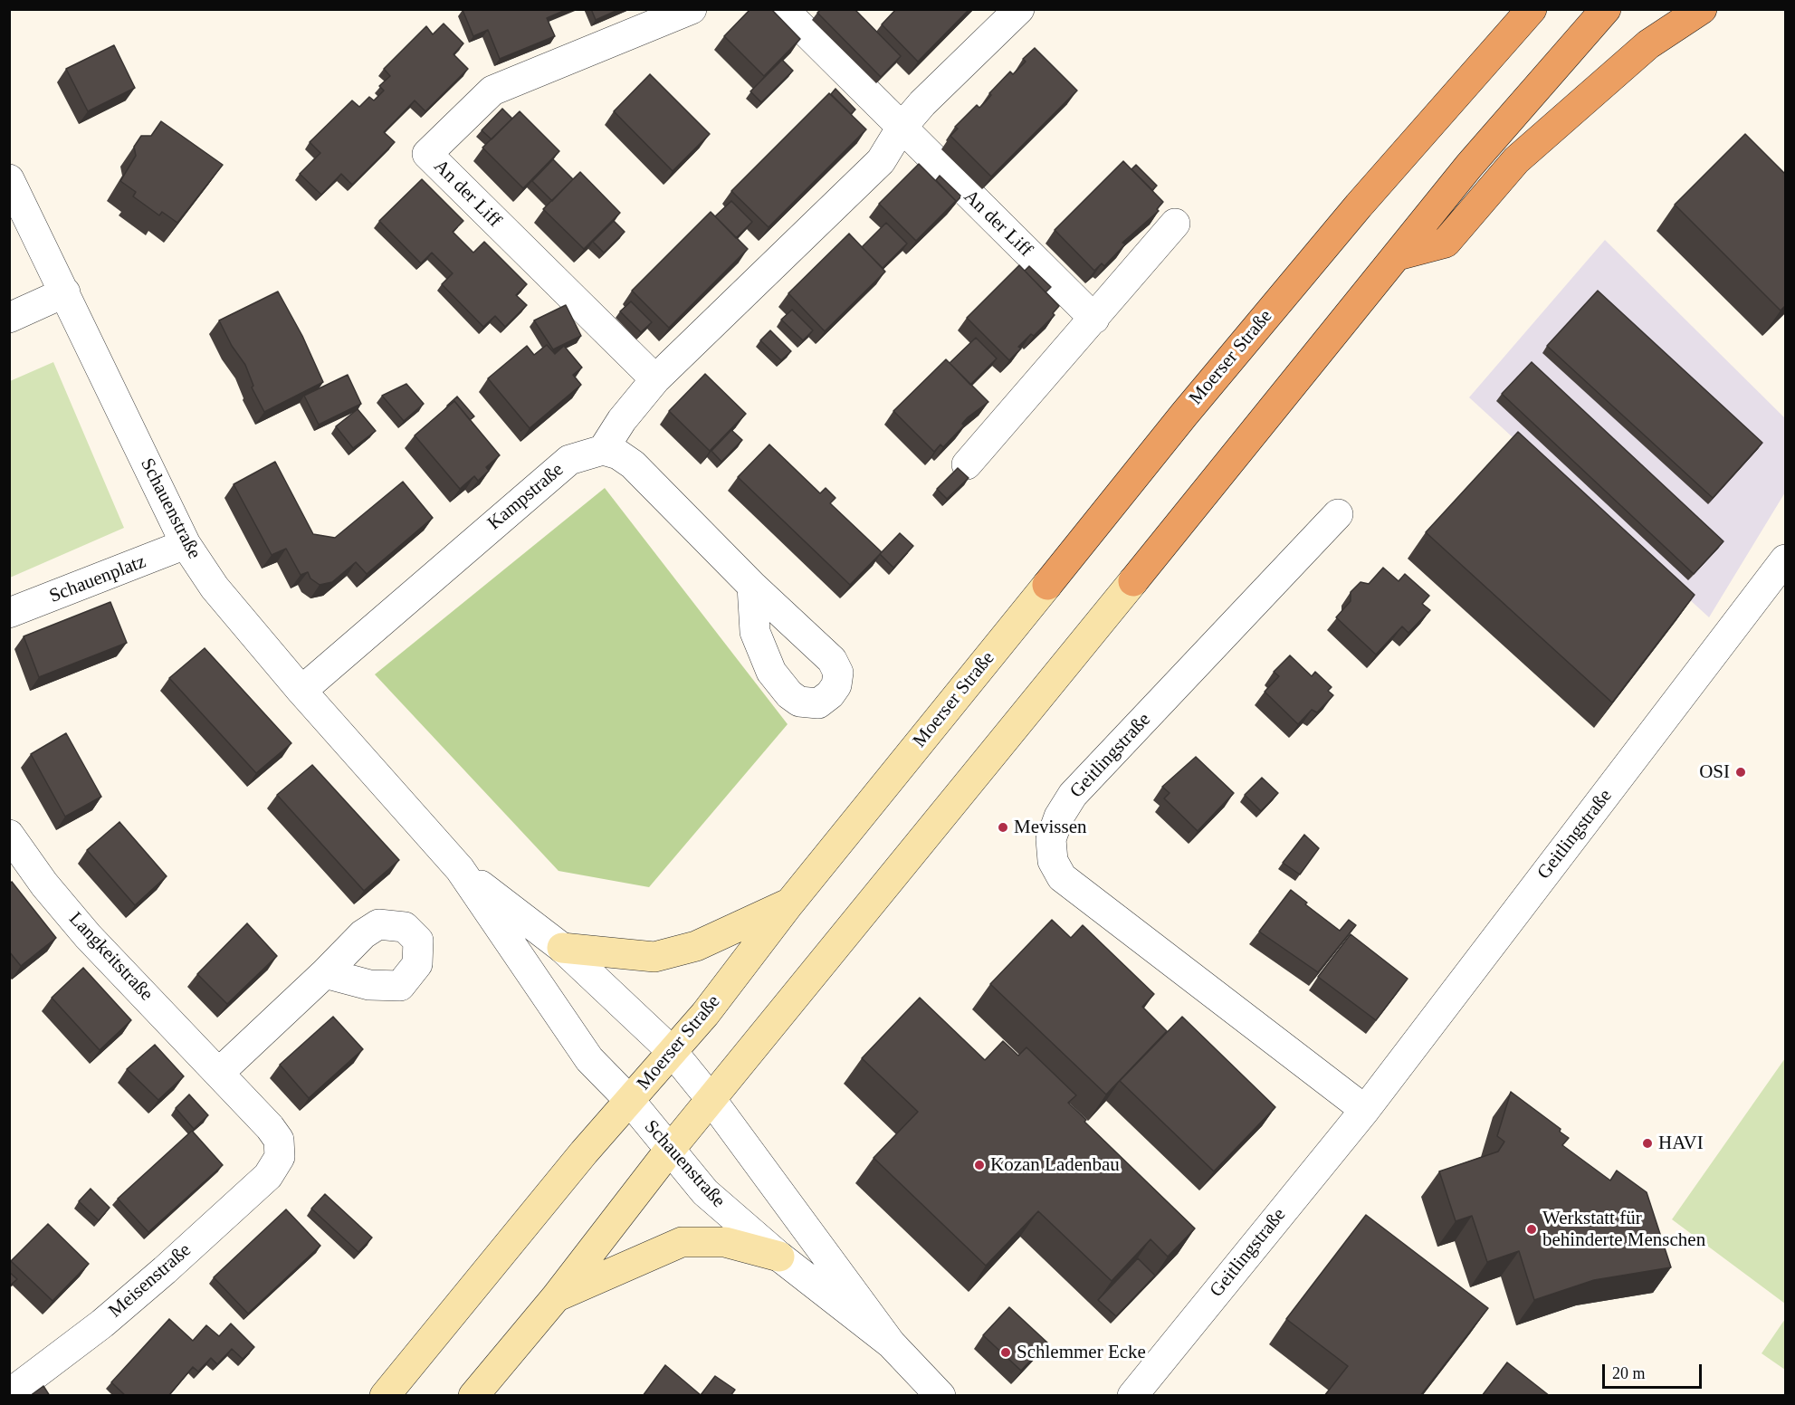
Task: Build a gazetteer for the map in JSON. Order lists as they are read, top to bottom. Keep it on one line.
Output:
{"streets":{"highway":["Moerser Straße"],"street":["An der Liff","Kampstraße","Schauenstraße","Schauenplatz","Geitlingstraße","Langkeitstraße","Meisenstraße"]},"crossings":[["Moerser Straße","Schauenstraße"],["Kampstraße","Schauenstraße"],["Schauenstraße","Schauenplatz"],["Langkeitstraße","Meisenstraße"]],"places":["OSI","Mevissen","HAVI","Kozan Ladenbau","Werkstatt für behinderte Menschen","Schlemmer Ecke"],"scale_bar":"20 m"}
